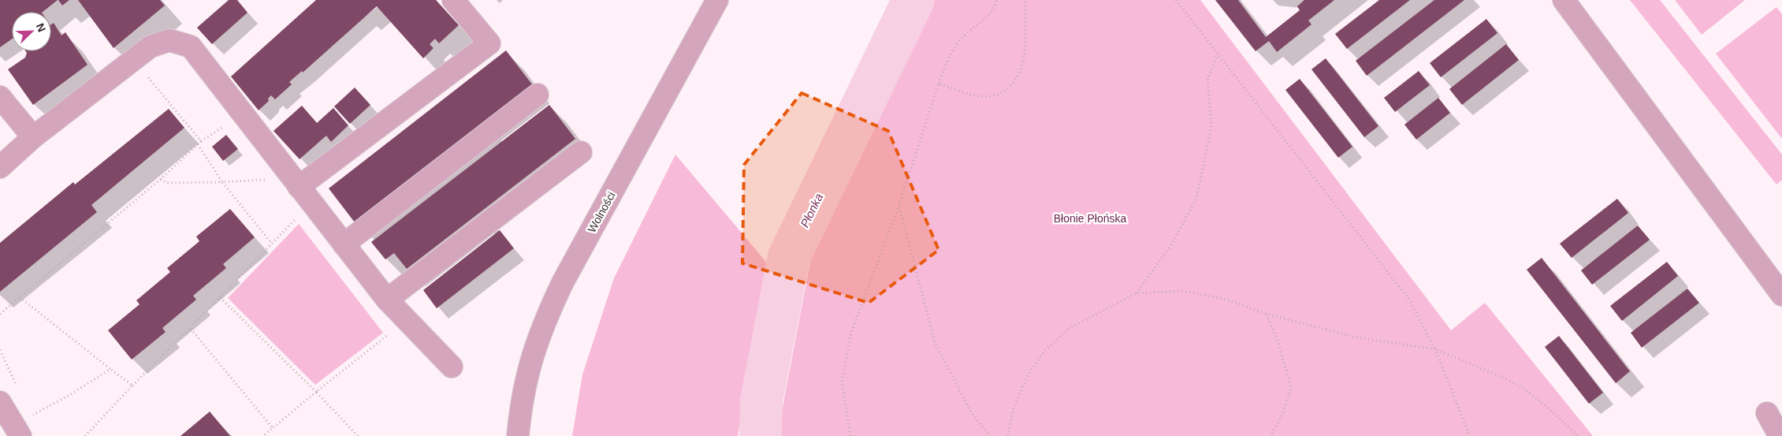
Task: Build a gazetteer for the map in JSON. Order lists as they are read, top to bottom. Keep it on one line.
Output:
{"streets":{"street":["Wolności"]},"water":["Płonka"],"parks":["Błonie Płońska"],"north":"top right"}
